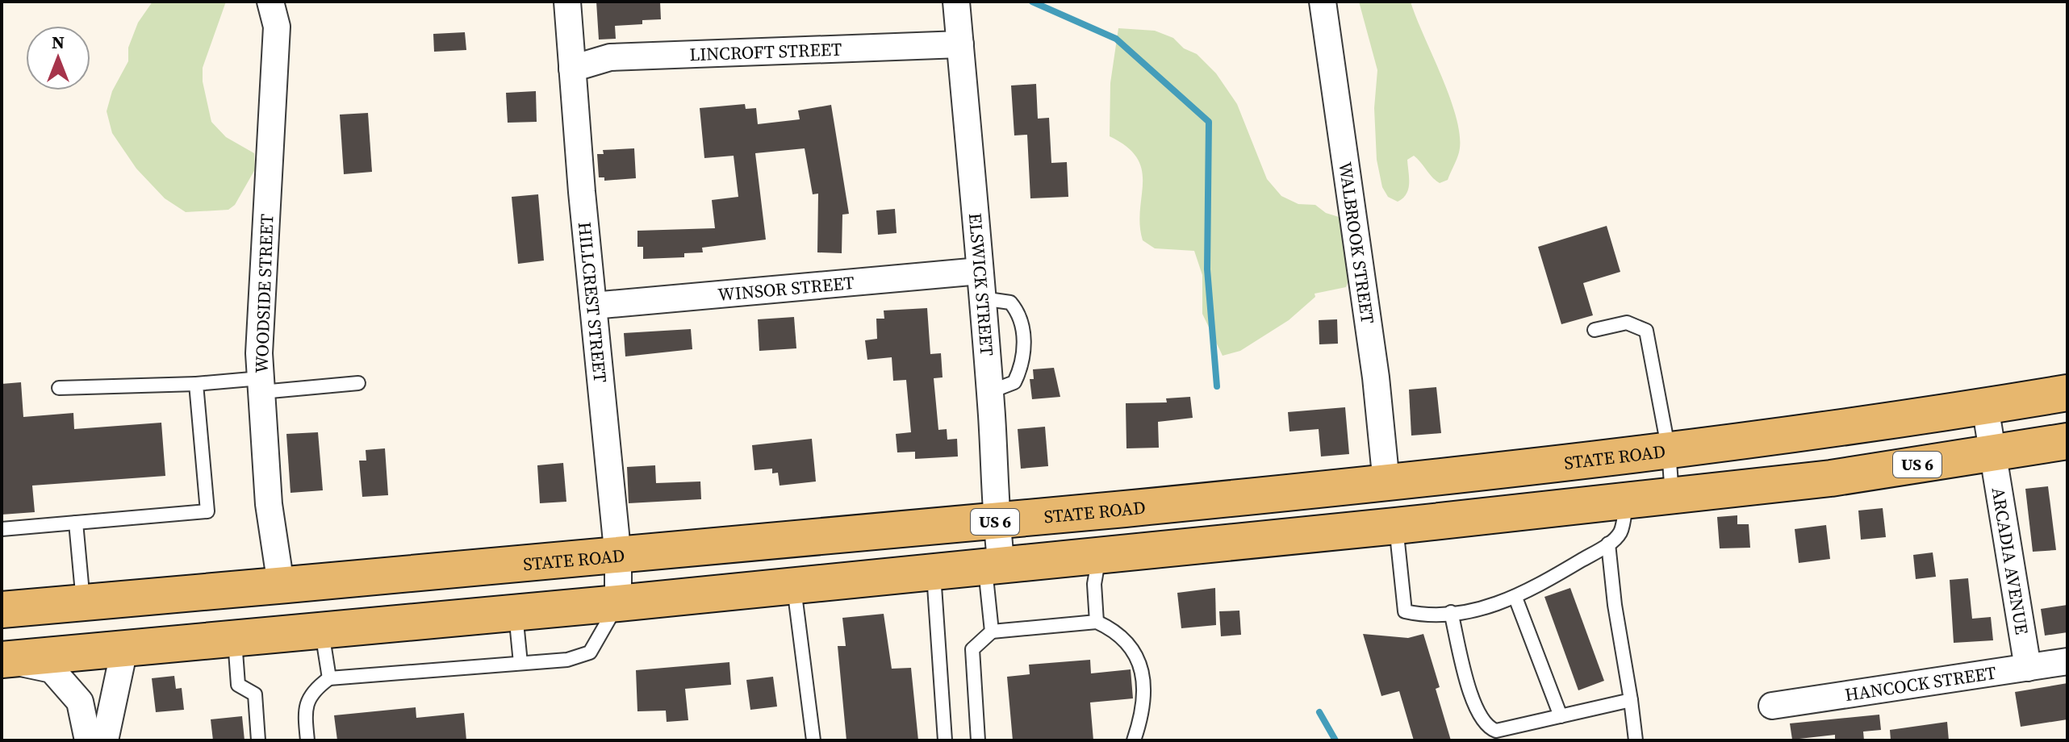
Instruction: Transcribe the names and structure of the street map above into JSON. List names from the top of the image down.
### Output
{
  "streets": {
    "main road": ["STATE ROAD", "US 6"],
    "street": [
      "LINCROFT STREET",
      "WALBROOK STREET",
      "ELSWICK STREET",
      "WINSOR STREET",
      "WOODSIDE STREET",
      "HILLCREST STREET",
      "ARCADIA AVENUE",
      "HANCOCK STREET"
    ]
  },
  "crossings": [
    ["LINCROFT STREET", "ELSWICK STREET"],
    ["LINCROFT STREET", "HILLCREST STREET"],
    ["WALBROOK STREET", "STATE ROAD"],
    ["ELSWICK STREET", "WINSOR STREET"],
    ["ELSWICK STREET", "STATE ROAD"],
    ["ELSWICK STREET", "US 6"],
    ["WINSOR STREET", "HILLCREST STREET"],
    ["WOODSIDE STREET", "STATE ROAD"],
    ["HILLCREST STREET", "STATE ROAD"],
    ["HILLCREST STREET", "US 6"],
    ["STATE ROAD", "ARCADIA AVENUE"],
    ["US 6", "ARCADIA AVENUE"],
    ["ARCADIA AVENUE", "HANCOCK STREET"]
  ],
  "north": "top"
}
